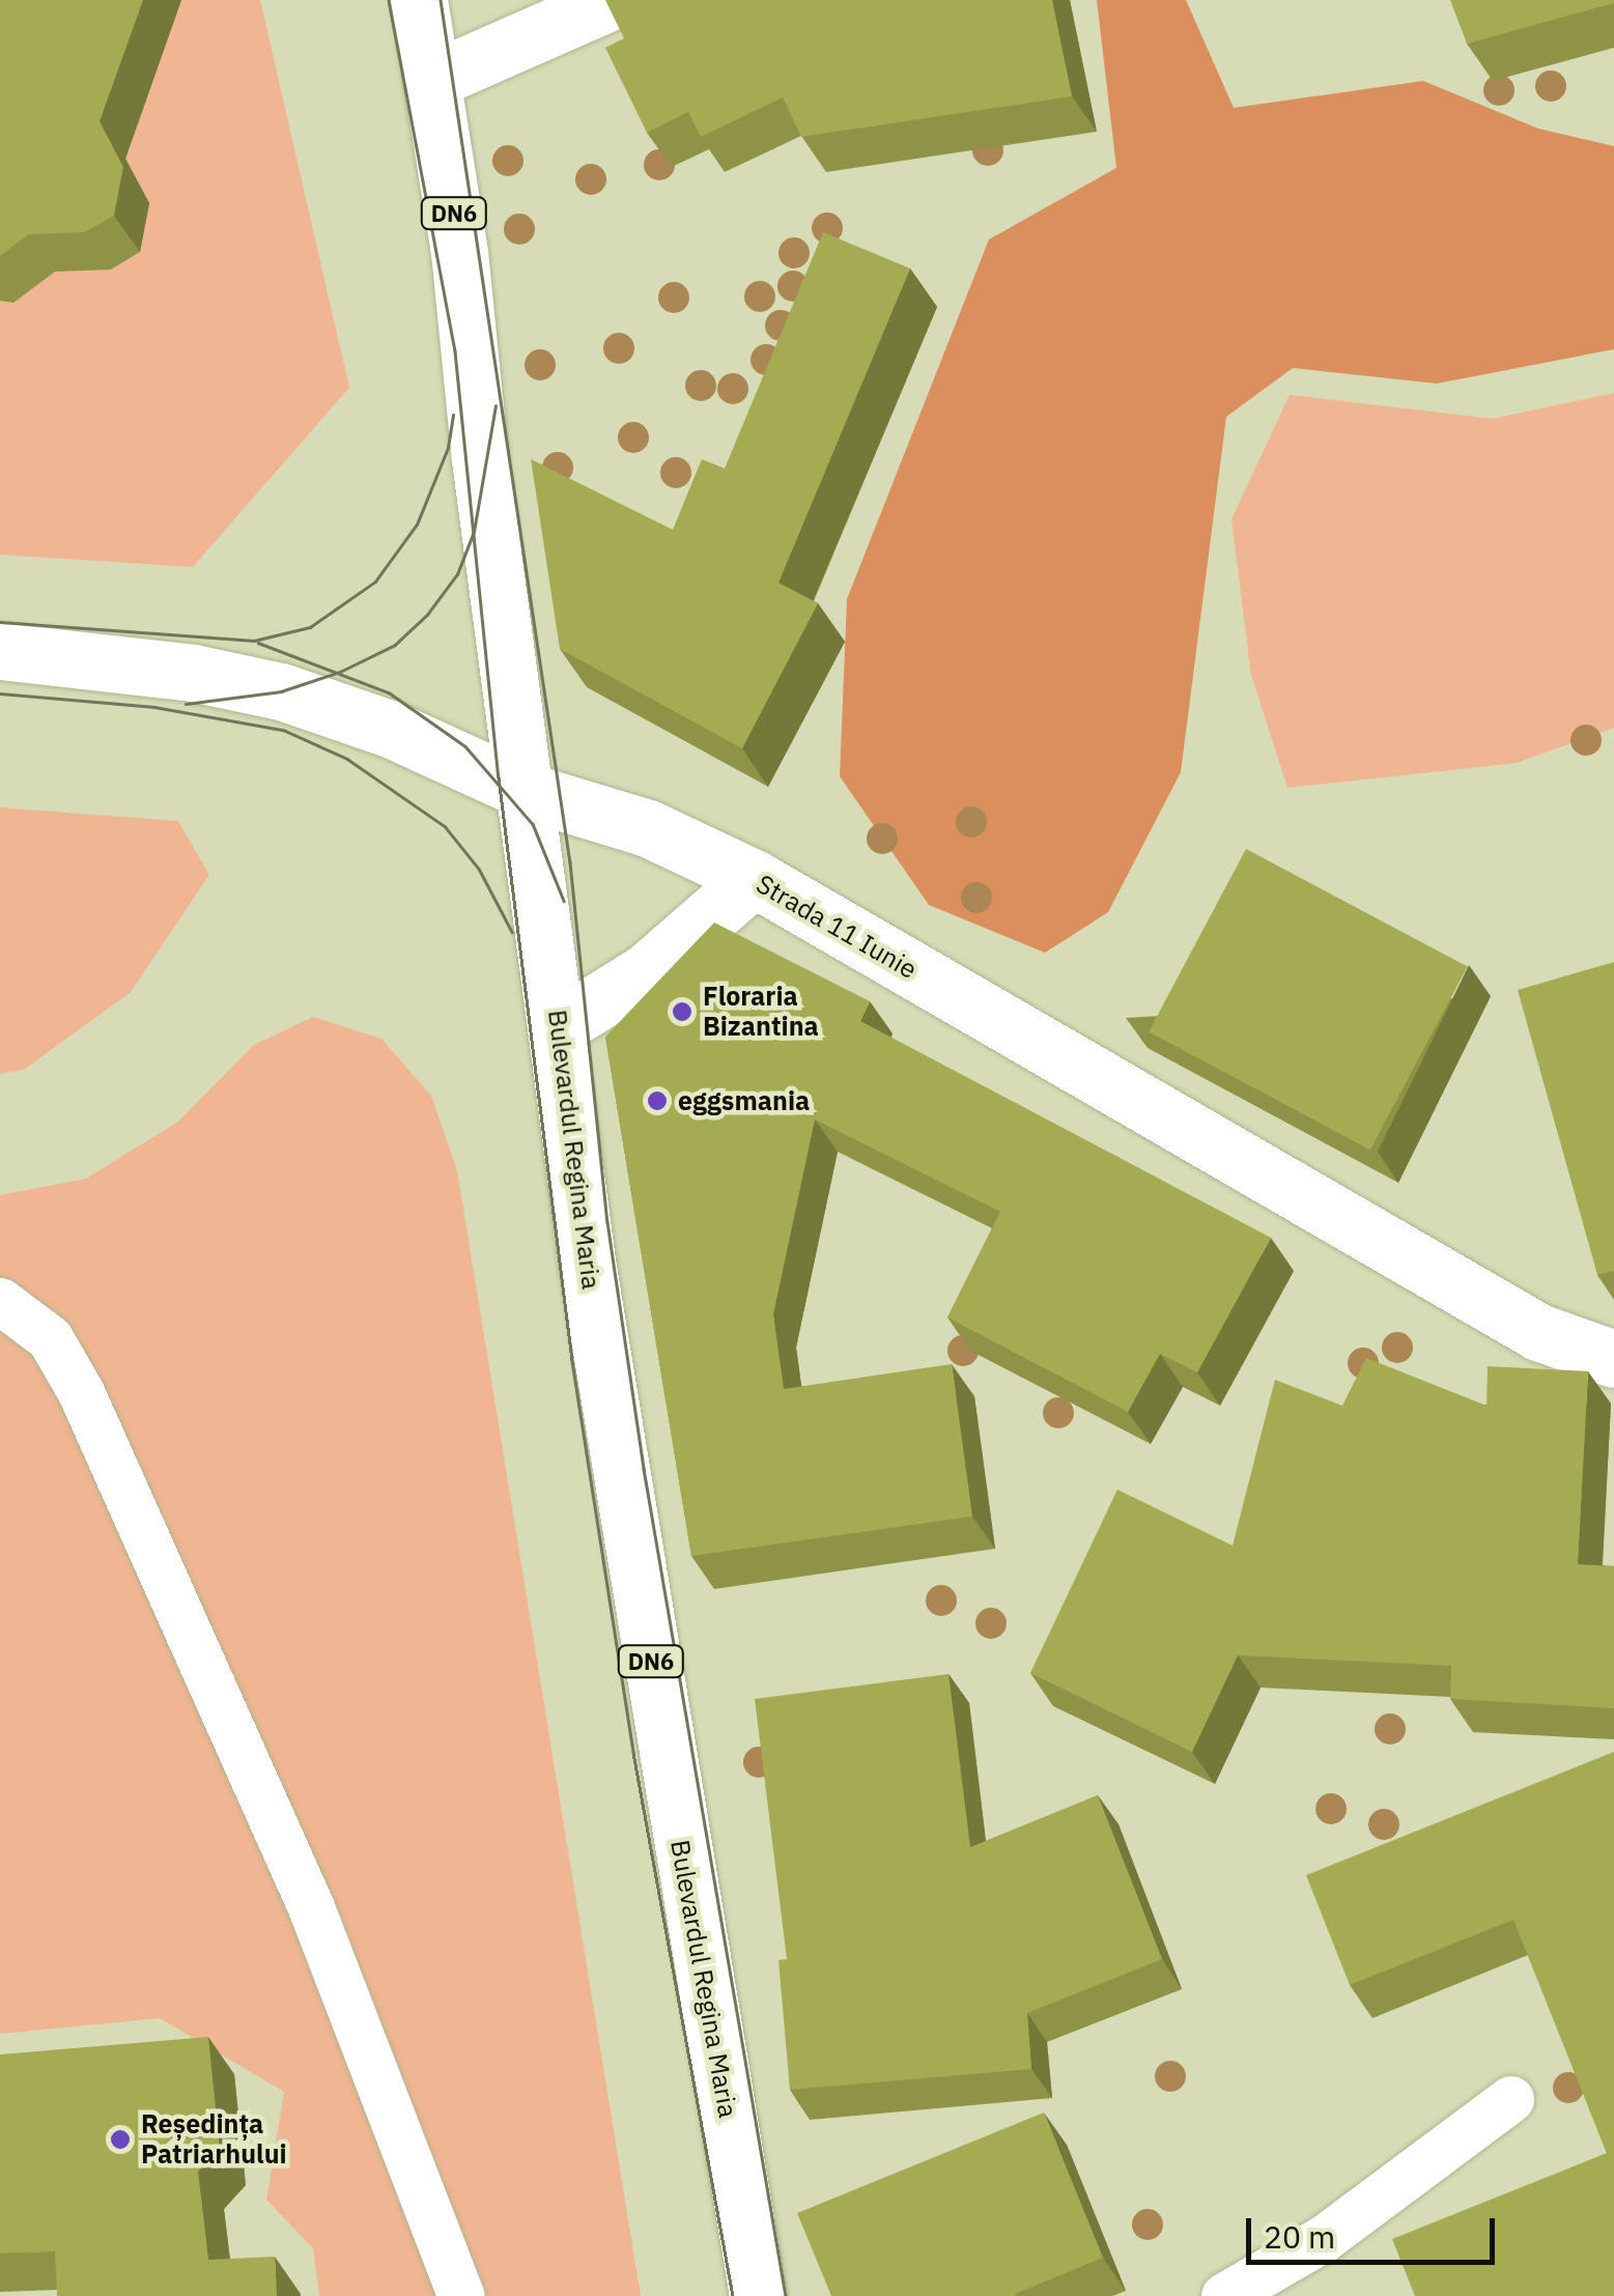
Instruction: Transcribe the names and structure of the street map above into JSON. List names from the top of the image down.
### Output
{
  "streets": {
    "main road": ["DN6", "Strada 11 Iunie", "Bulevardul Regina Maria"]
  },
  "crossings": [
    ["Strada 11 Iunie", "Bulevardul Regina Maria"]
  ],
  "places": ["Floraria Bizantina", "eggsmania", "Reședința Patriarhului"],
  "scale_bar": "20 m"
}
